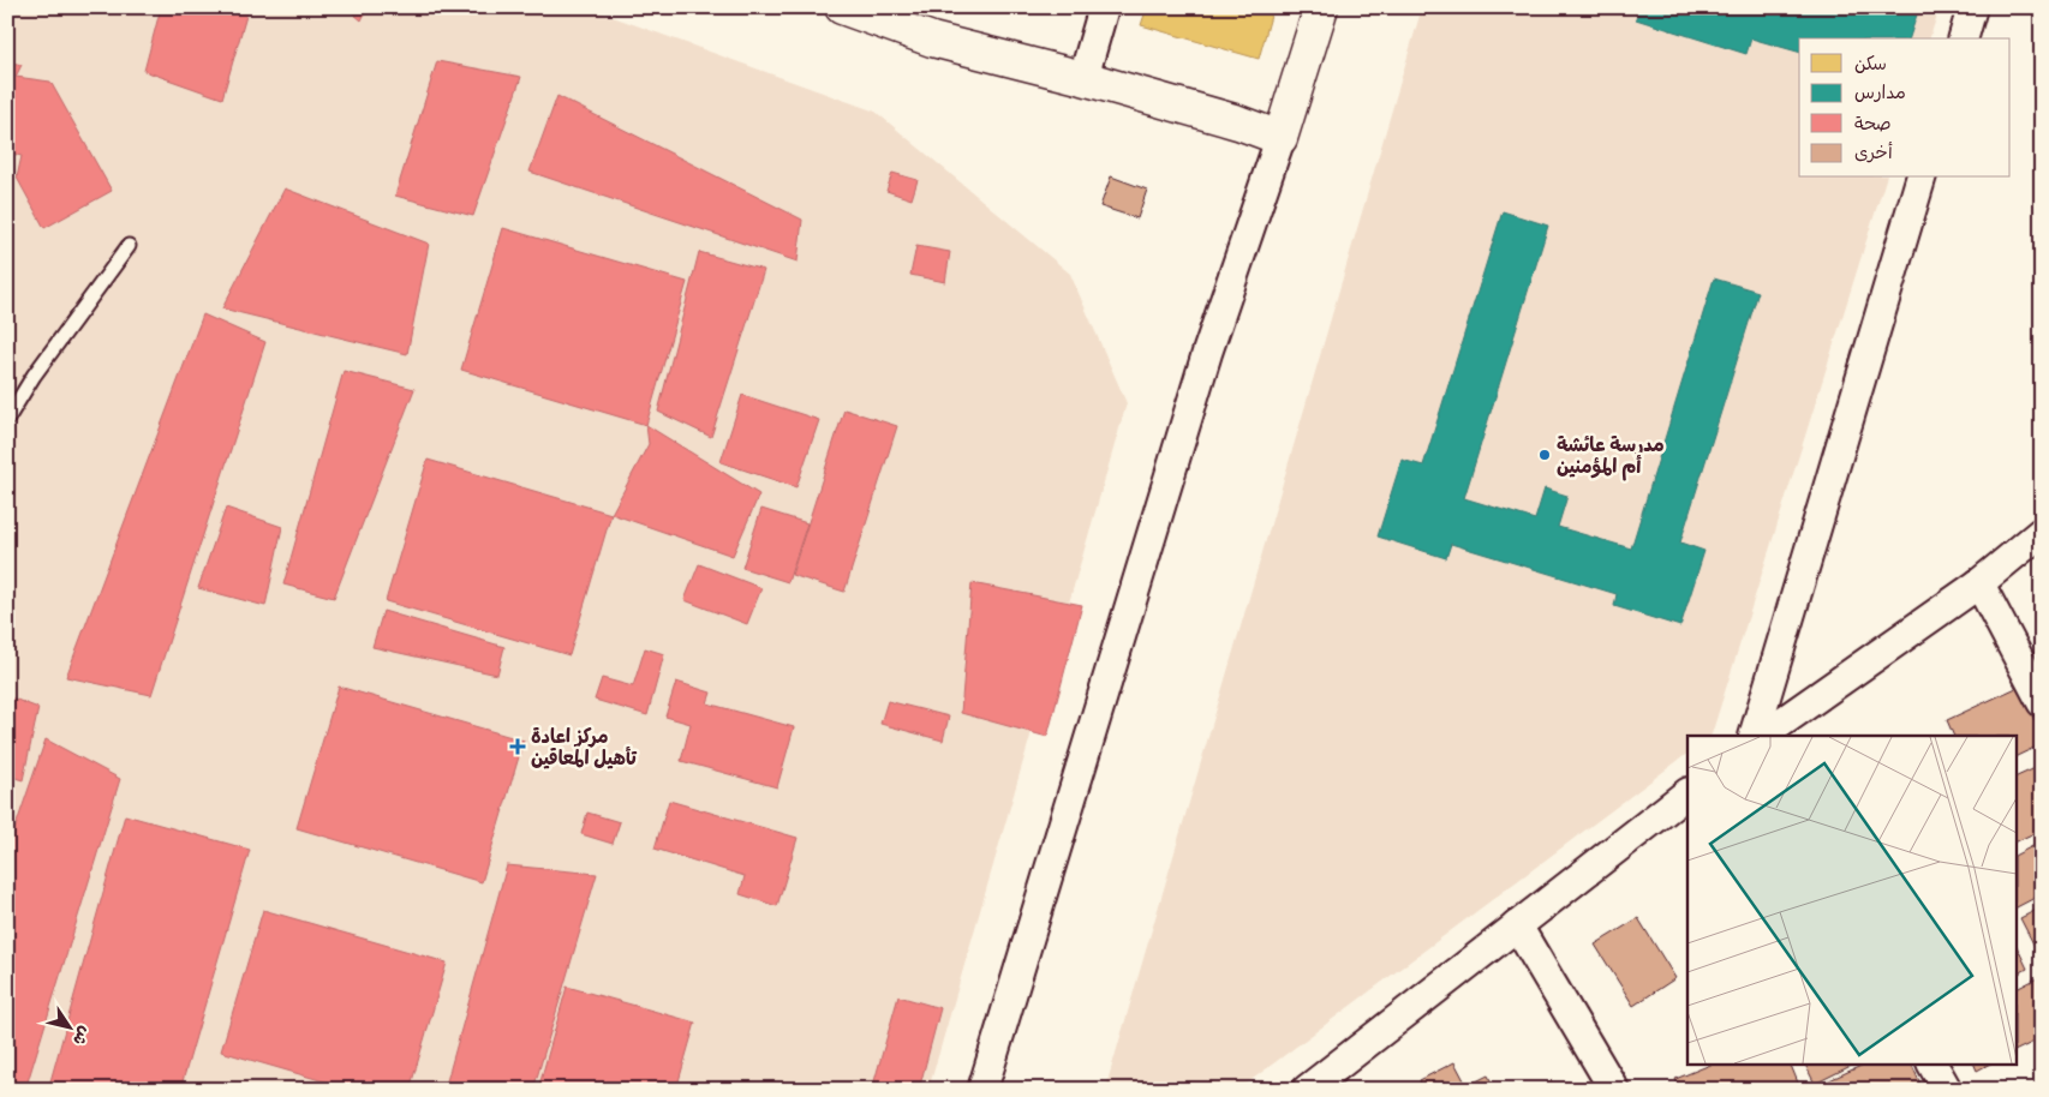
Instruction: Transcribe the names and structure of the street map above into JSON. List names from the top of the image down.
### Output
{
  "places": {
    "other": ["مدرسة عائشة أم المؤمنين"],
    "health": ["مركز اعادة تأهيل المعاقين"]
  },
  "legend": [
    "سكن",
    "مدارس",
    "صحة",
    "أخرى"
  ],
  "north": "bottom right"
}
